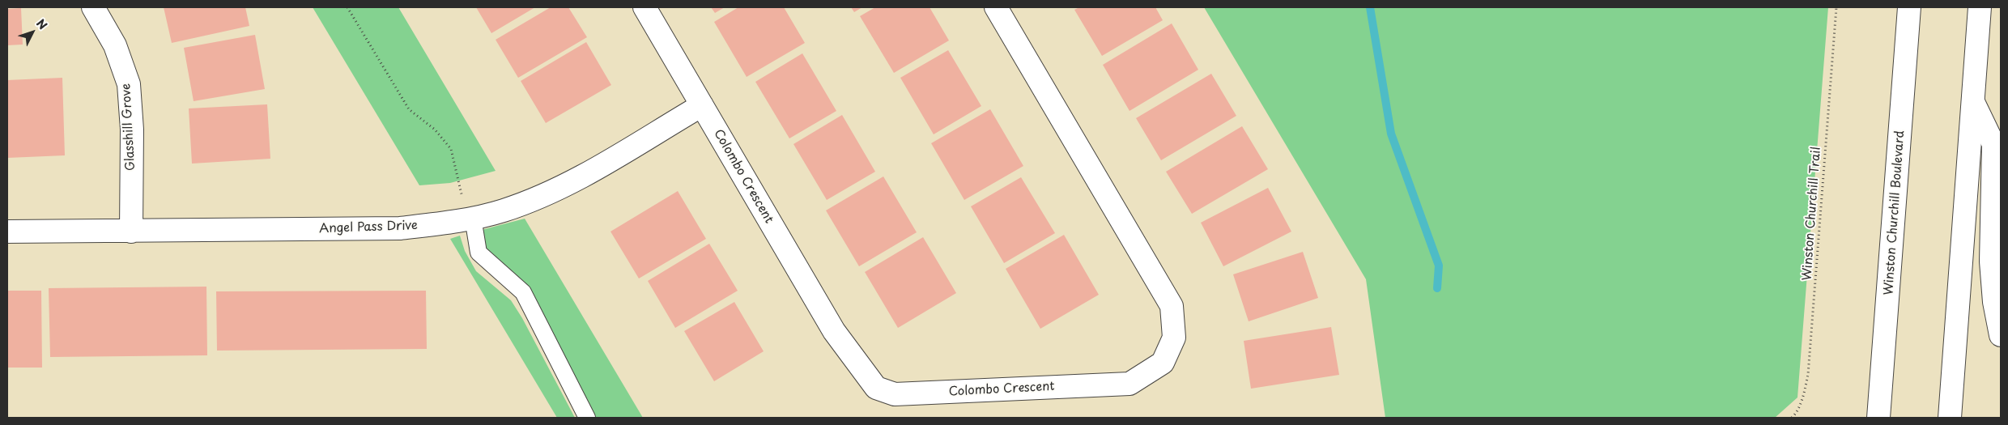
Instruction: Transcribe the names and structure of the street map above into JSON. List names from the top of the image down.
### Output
{
  "streets": {
    "main road": [
      "Glasshill Grove",
      "Colombo Crescent",
      "Winston Churchill Boulevard",
      "Angel Pass Drive"
    ],
    "path": ["Winston Churchill Trail"]
  },
  "crossings": [
    ["Glasshill Grove", "Angel Pass Drive"],
    ["Colombo Crescent", "Angel Pass Drive"]
  ],
  "north": "top right"
}
